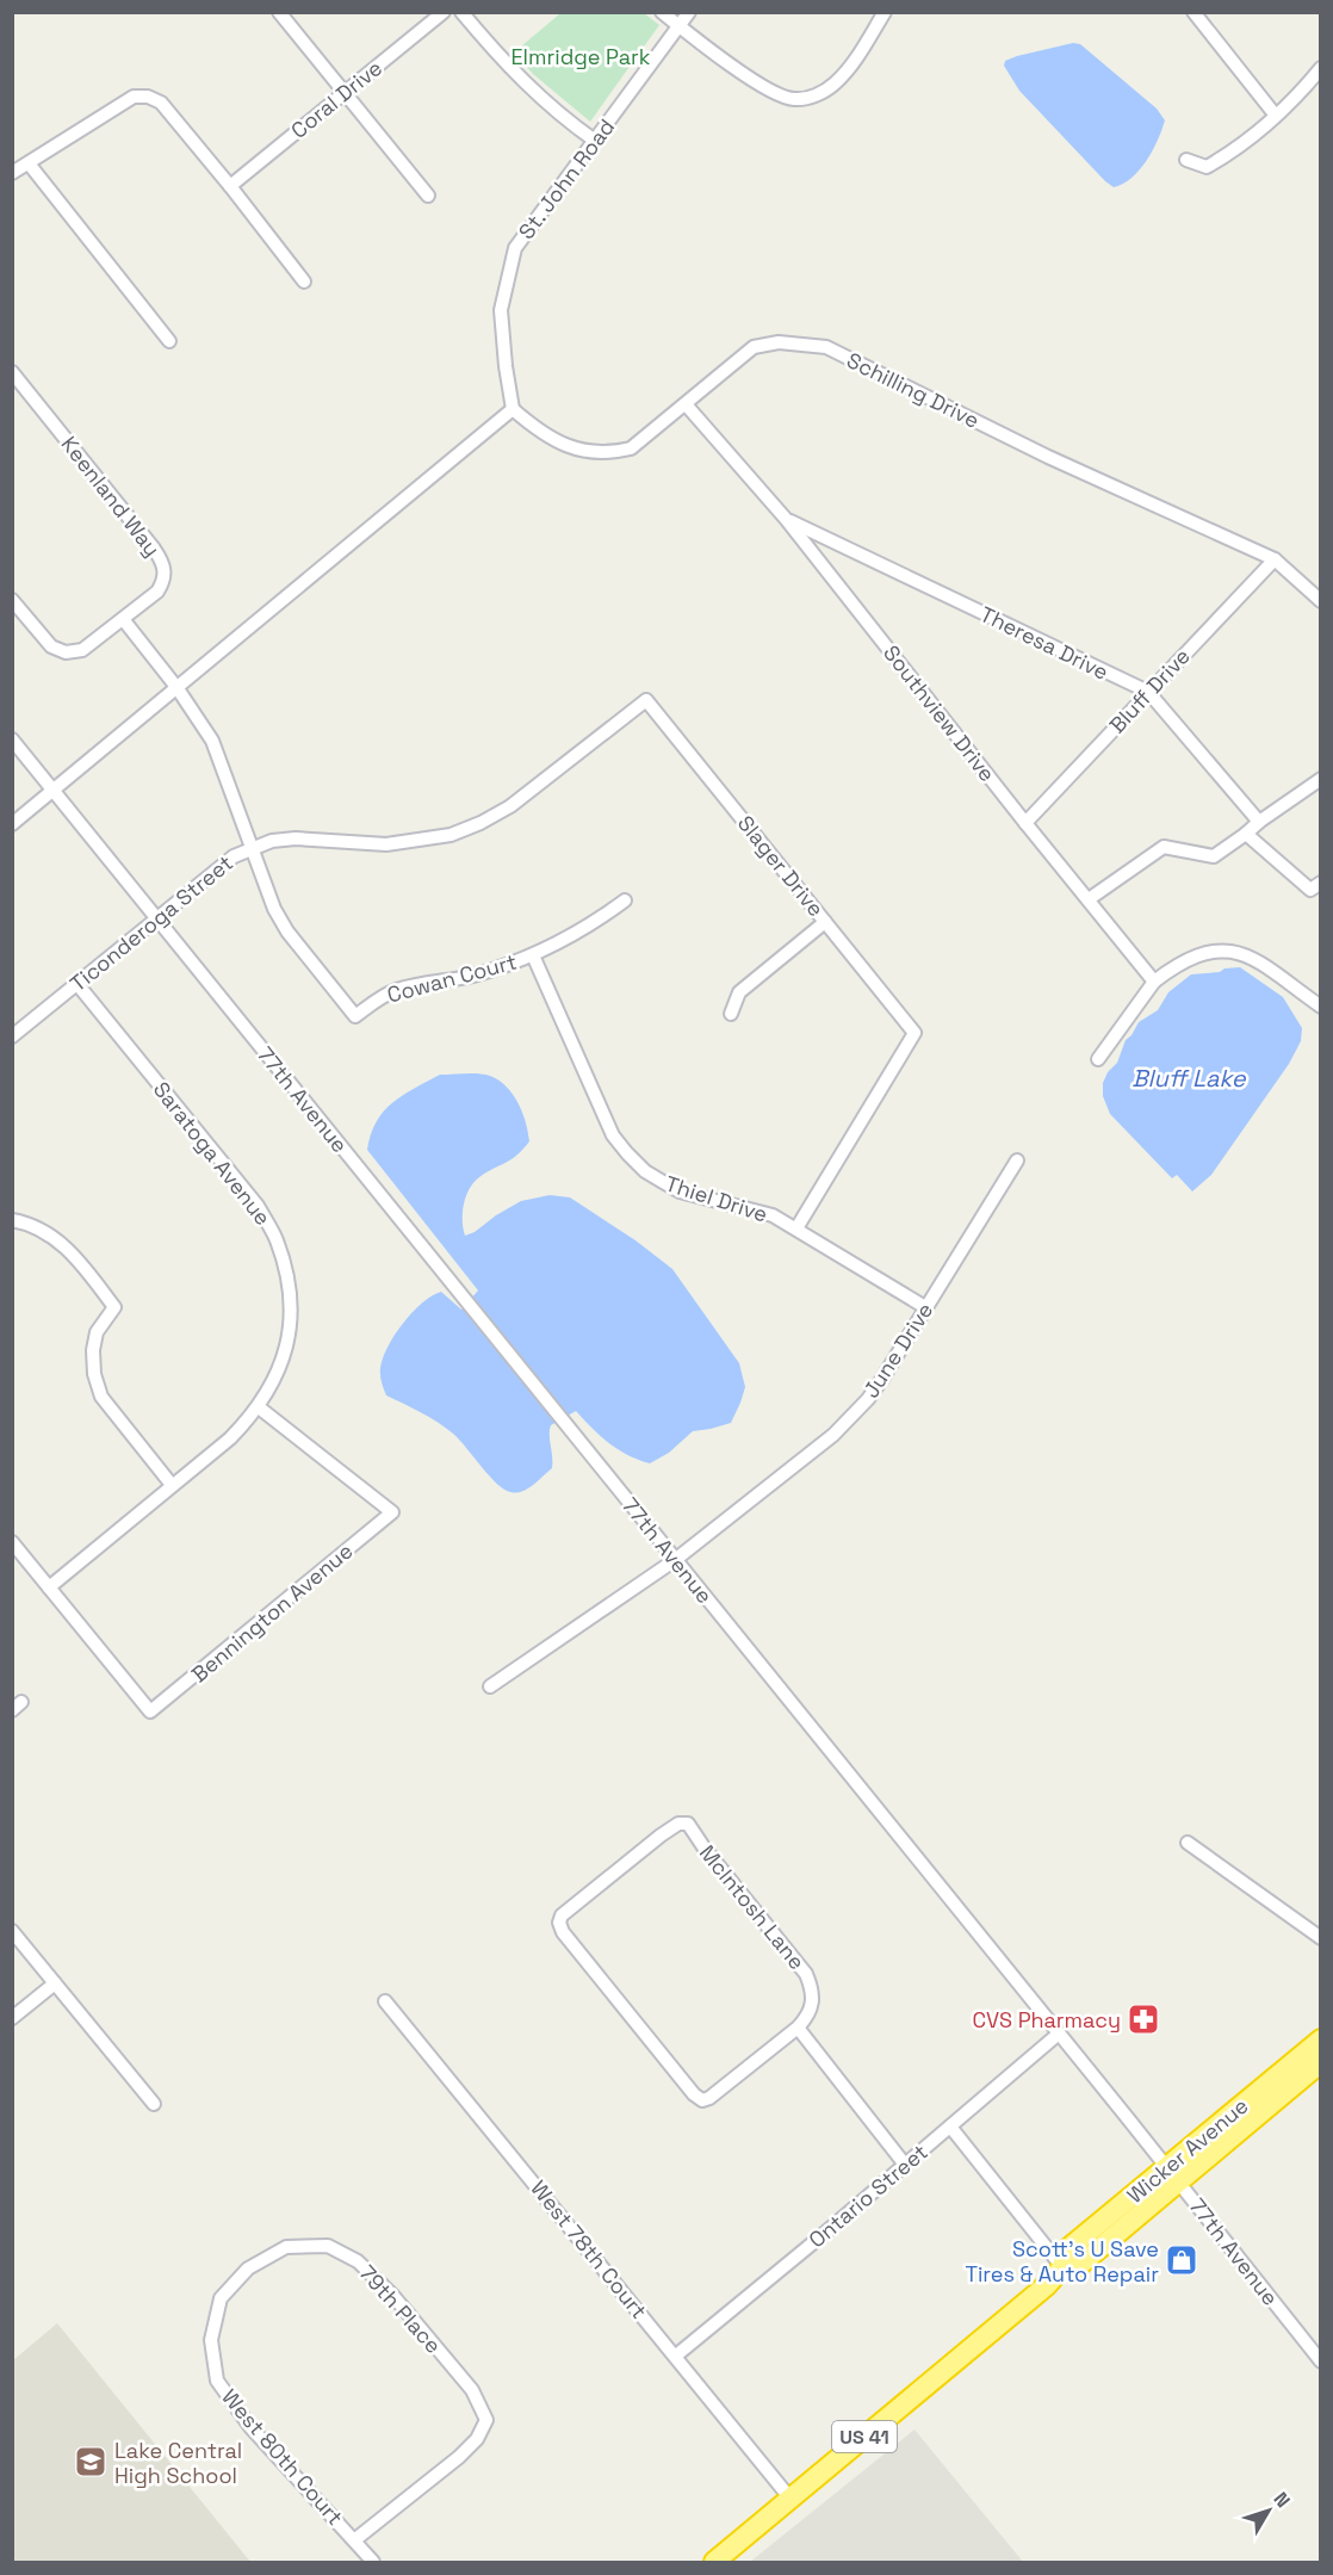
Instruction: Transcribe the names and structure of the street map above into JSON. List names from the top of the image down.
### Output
{
  "streets": {
    "highway": ["Wicker Avenue", "US 41"],
    "street": [
      "Coral Drive",
      "St. John Road",
      "Schilling Drive",
      "Keenland Way",
      "Theresa Drive",
      "Bluff Drive",
      "Southview Drive",
      "Slager Drive",
      "Ticonderoga Street",
      "Cowan Court",
      "77th Avenue",
      "Saratoga Avenue",
      "Thiel Drive",
      "June Drive",
      "Bennington Avenue",
      "Mclntosh Lane",
      "Ontario Street",
      "West 78th Court",
      "79th Place",
      "West 80th Court"
    ]
  },
  "crossings": [
    ["St. John Road", "Schilling Drive"],
    ["Schilling Drive", "Bluff Drive"],
    ["Schilling Drive", "Southview Drive"],
    ["Theresa Drive", "Bluff Drive"],
    ["Theresa Drive", "Southview Drive"],
    ["Bluff Drive", "Southview Drive"],
    ["Slager Drive", "Ticonderoga Street"],
    ["Slager Drive", "Thiel Drive"],
    ["Ticonderoga Street", "Cowan Court"],
    ["Ticonderoga Street", "77th Avenue"],
    ["Ticonderoga Street", "Saratoga Avenue"],
    ["Cowan Court", "Thiel Drive"],
    ["77th Avenue", "June Drive"],
    ["77th Avenue", "Wicker Avenue"],
    ["77th Avenue", "Ontario Street"],
    ["Saratoga Avenue", "Bennington Avenue"],
    ["Thiel Drive", "June Drive"],
    ["Wicker Avenue", "West 78th Court"],
    ["Ontario Street", "West 78th Court"],
    ["79th Place", "West 80th Court"]
  ],
  "water": ["Bluff Lake"],
  "parks": ["Elmridge Park"],
  "places": {
    "pharmacy": ["CVS Pharmacy"],
    "shop": ["Scott's U Save Tires & Auto Repair"],
    "school or university": ["Lake Central High School"]
  },
  "north": "top right"
}
